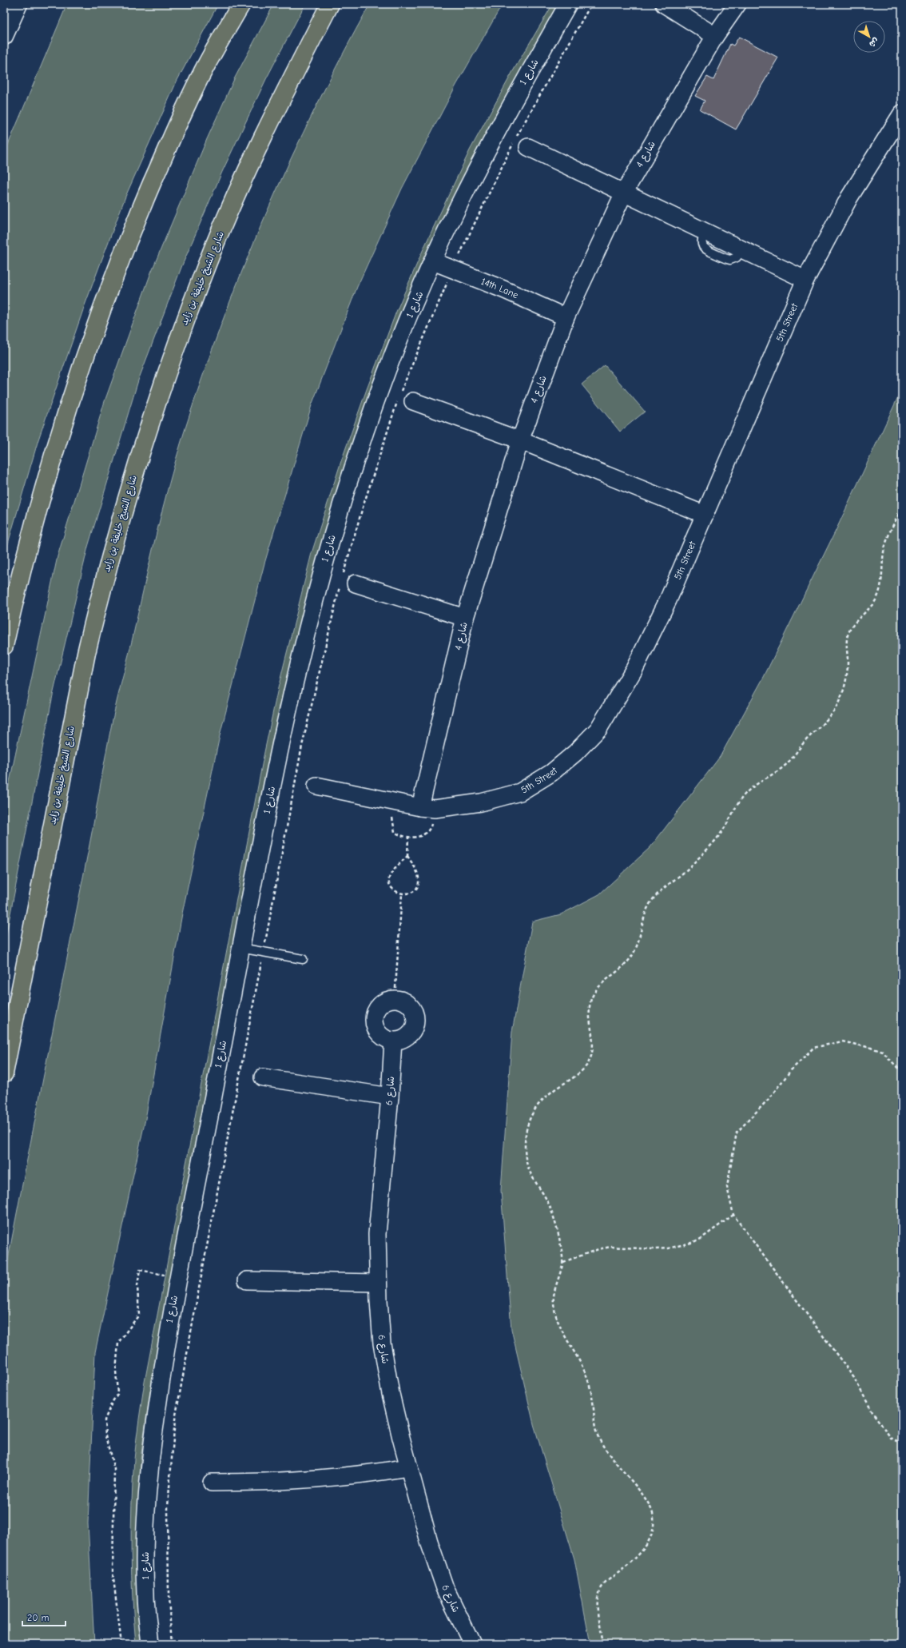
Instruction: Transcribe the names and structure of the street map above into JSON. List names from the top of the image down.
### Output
{
  "streets": {
    "highway": ["شارع الشيخ خليفة بن زايد"],
    "street": [
      "شارع 1",
      "شارع 4",
      "14th Lane",
      "5th Street",
      "شارع 6"
    ]
  },
  "crossings": [
    ["شارع 1", "14th Lane"],
    ["شارع 4", "14th Lane"],
    ["شارع 4", "5th Street"]
  ],
  "scale_bar": "20 m",
  "north": "bottom right"
}
